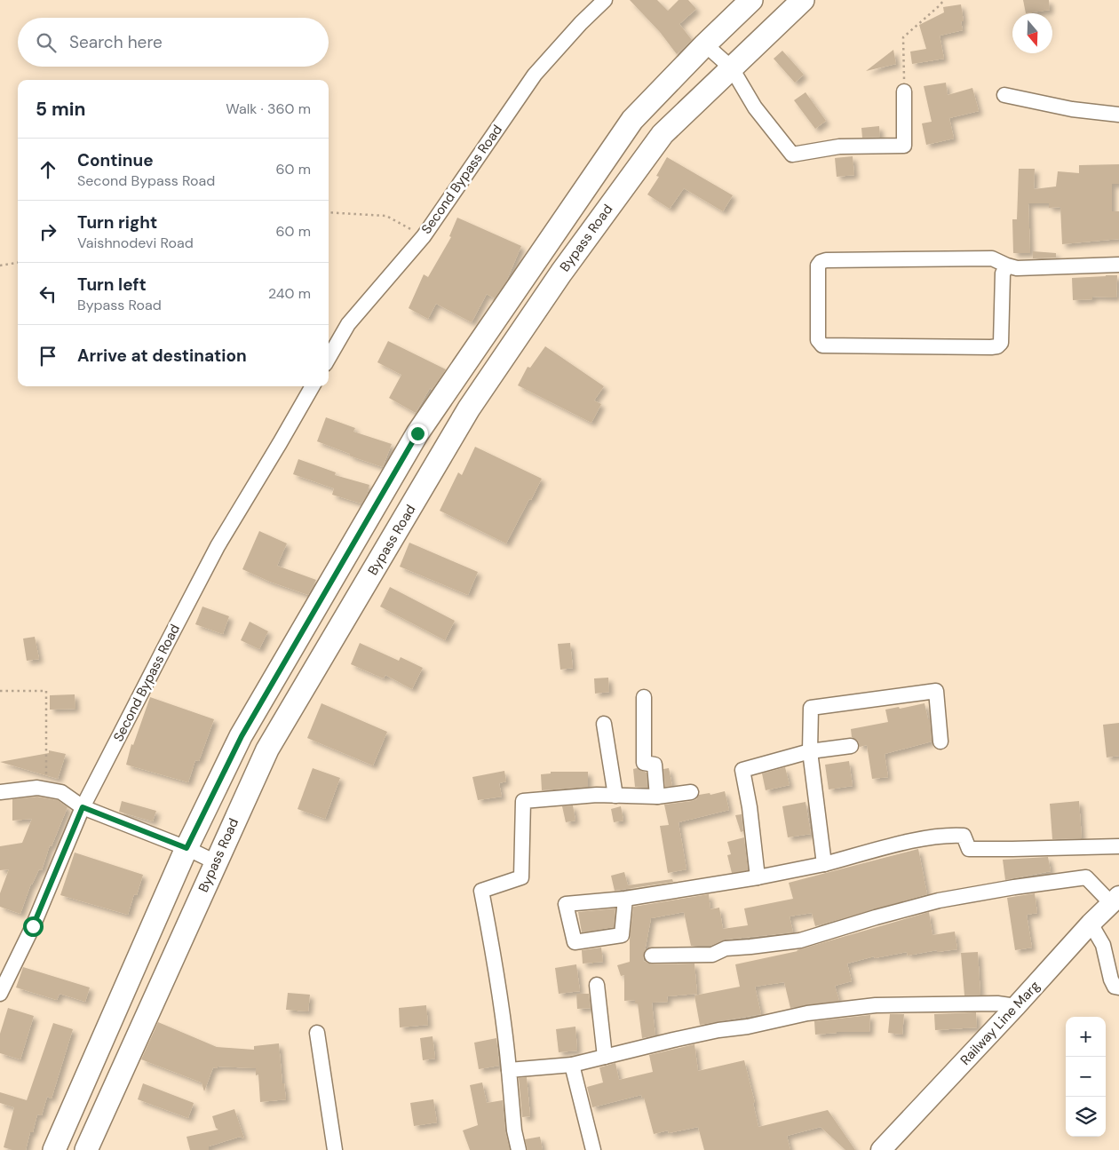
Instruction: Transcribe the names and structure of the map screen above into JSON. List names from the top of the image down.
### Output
{
  "streets": {
    "main road": ["Bypass Road", "Railway Line Marg"],
    "street": ["Second Bypass Road"]
  },
  "north": "bottom",
  "page": {
    "search": "Search here",
    "heading": ["5 min", "Walk · 360 m"],
    "list": [
      ["Continue", "Second Bypass Road", "60 m"],
      ["Turn right", "Vaishnodevi Road", "60 m"],
      ["Turn left", "Bypass Road", "240 m"],
      "Arrive at destination"
    ],
    "map_buttons": ["+", "−"]
  }
}
